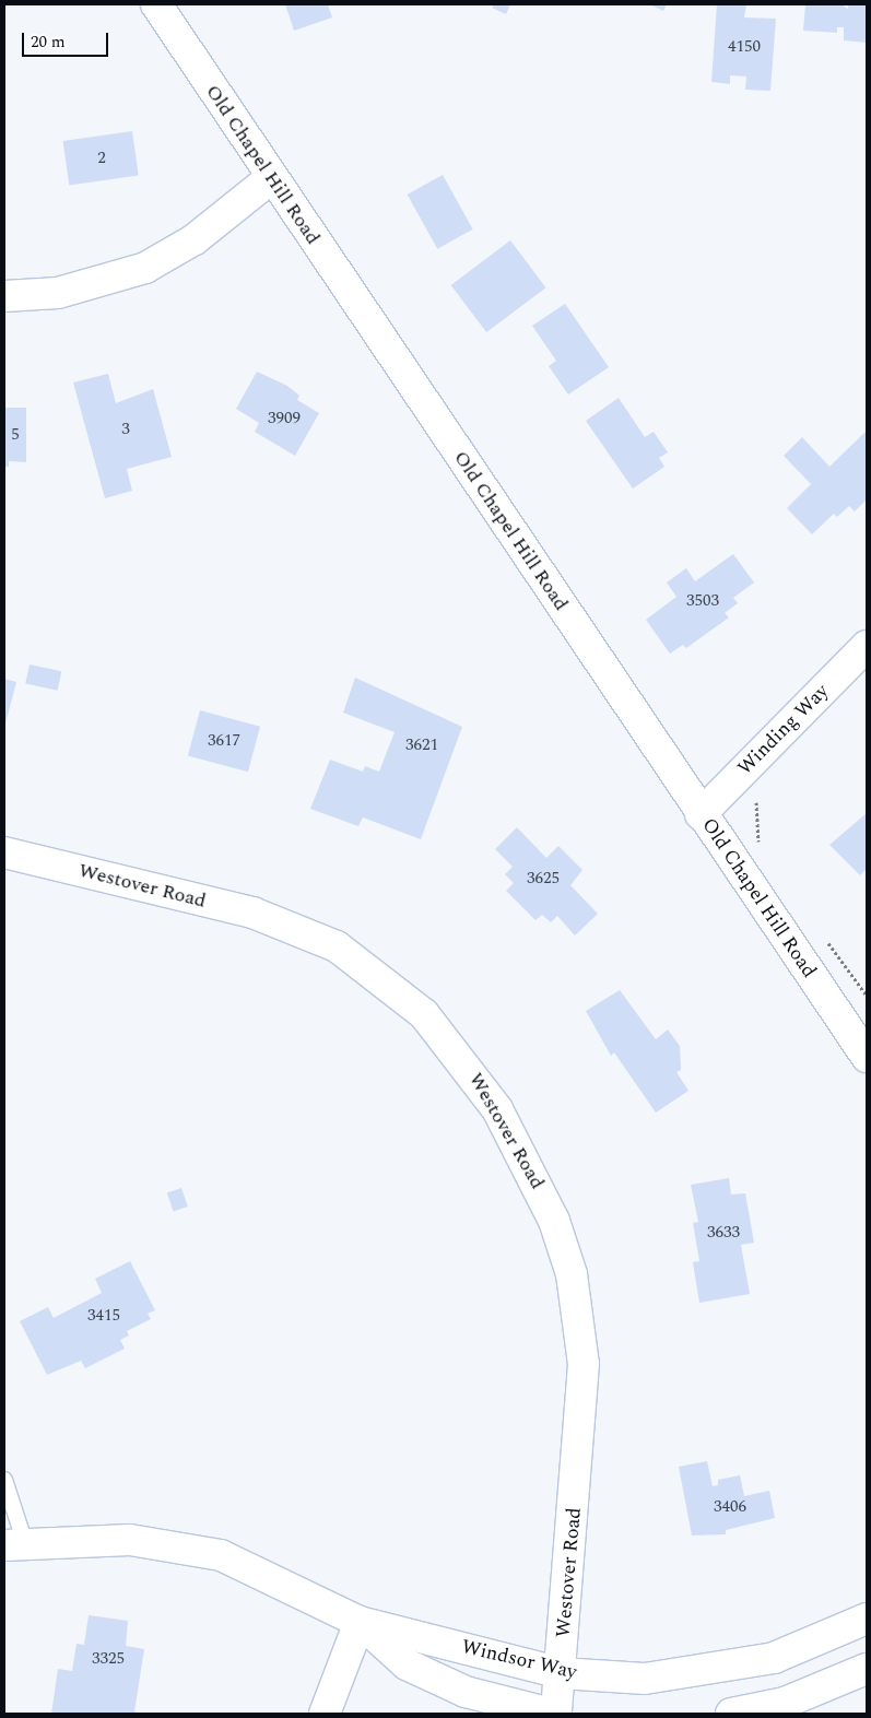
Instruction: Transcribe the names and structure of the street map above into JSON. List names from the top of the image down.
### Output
{
  "streets": {
    "street": [
      "Old Chapel Hill Road",
      "Winding Way",
      "Westover Road",
      "Windsor Way"
    ]
  },
  "crossings": [
    ["Old Chapel Hill Road", "Winding Way"],
    ["Westover Road", "Windsor Way"]
  ],
  "house_numbers": [
    "4150",
    "2",
    "3909",
    "3",
    "5",
    "3503",
    "3617",
    "3621",
    "3625",
    "3633",
    "3415",
    "3406",
    "3325"
  ],
  "scale_bar": "20 m"
}
